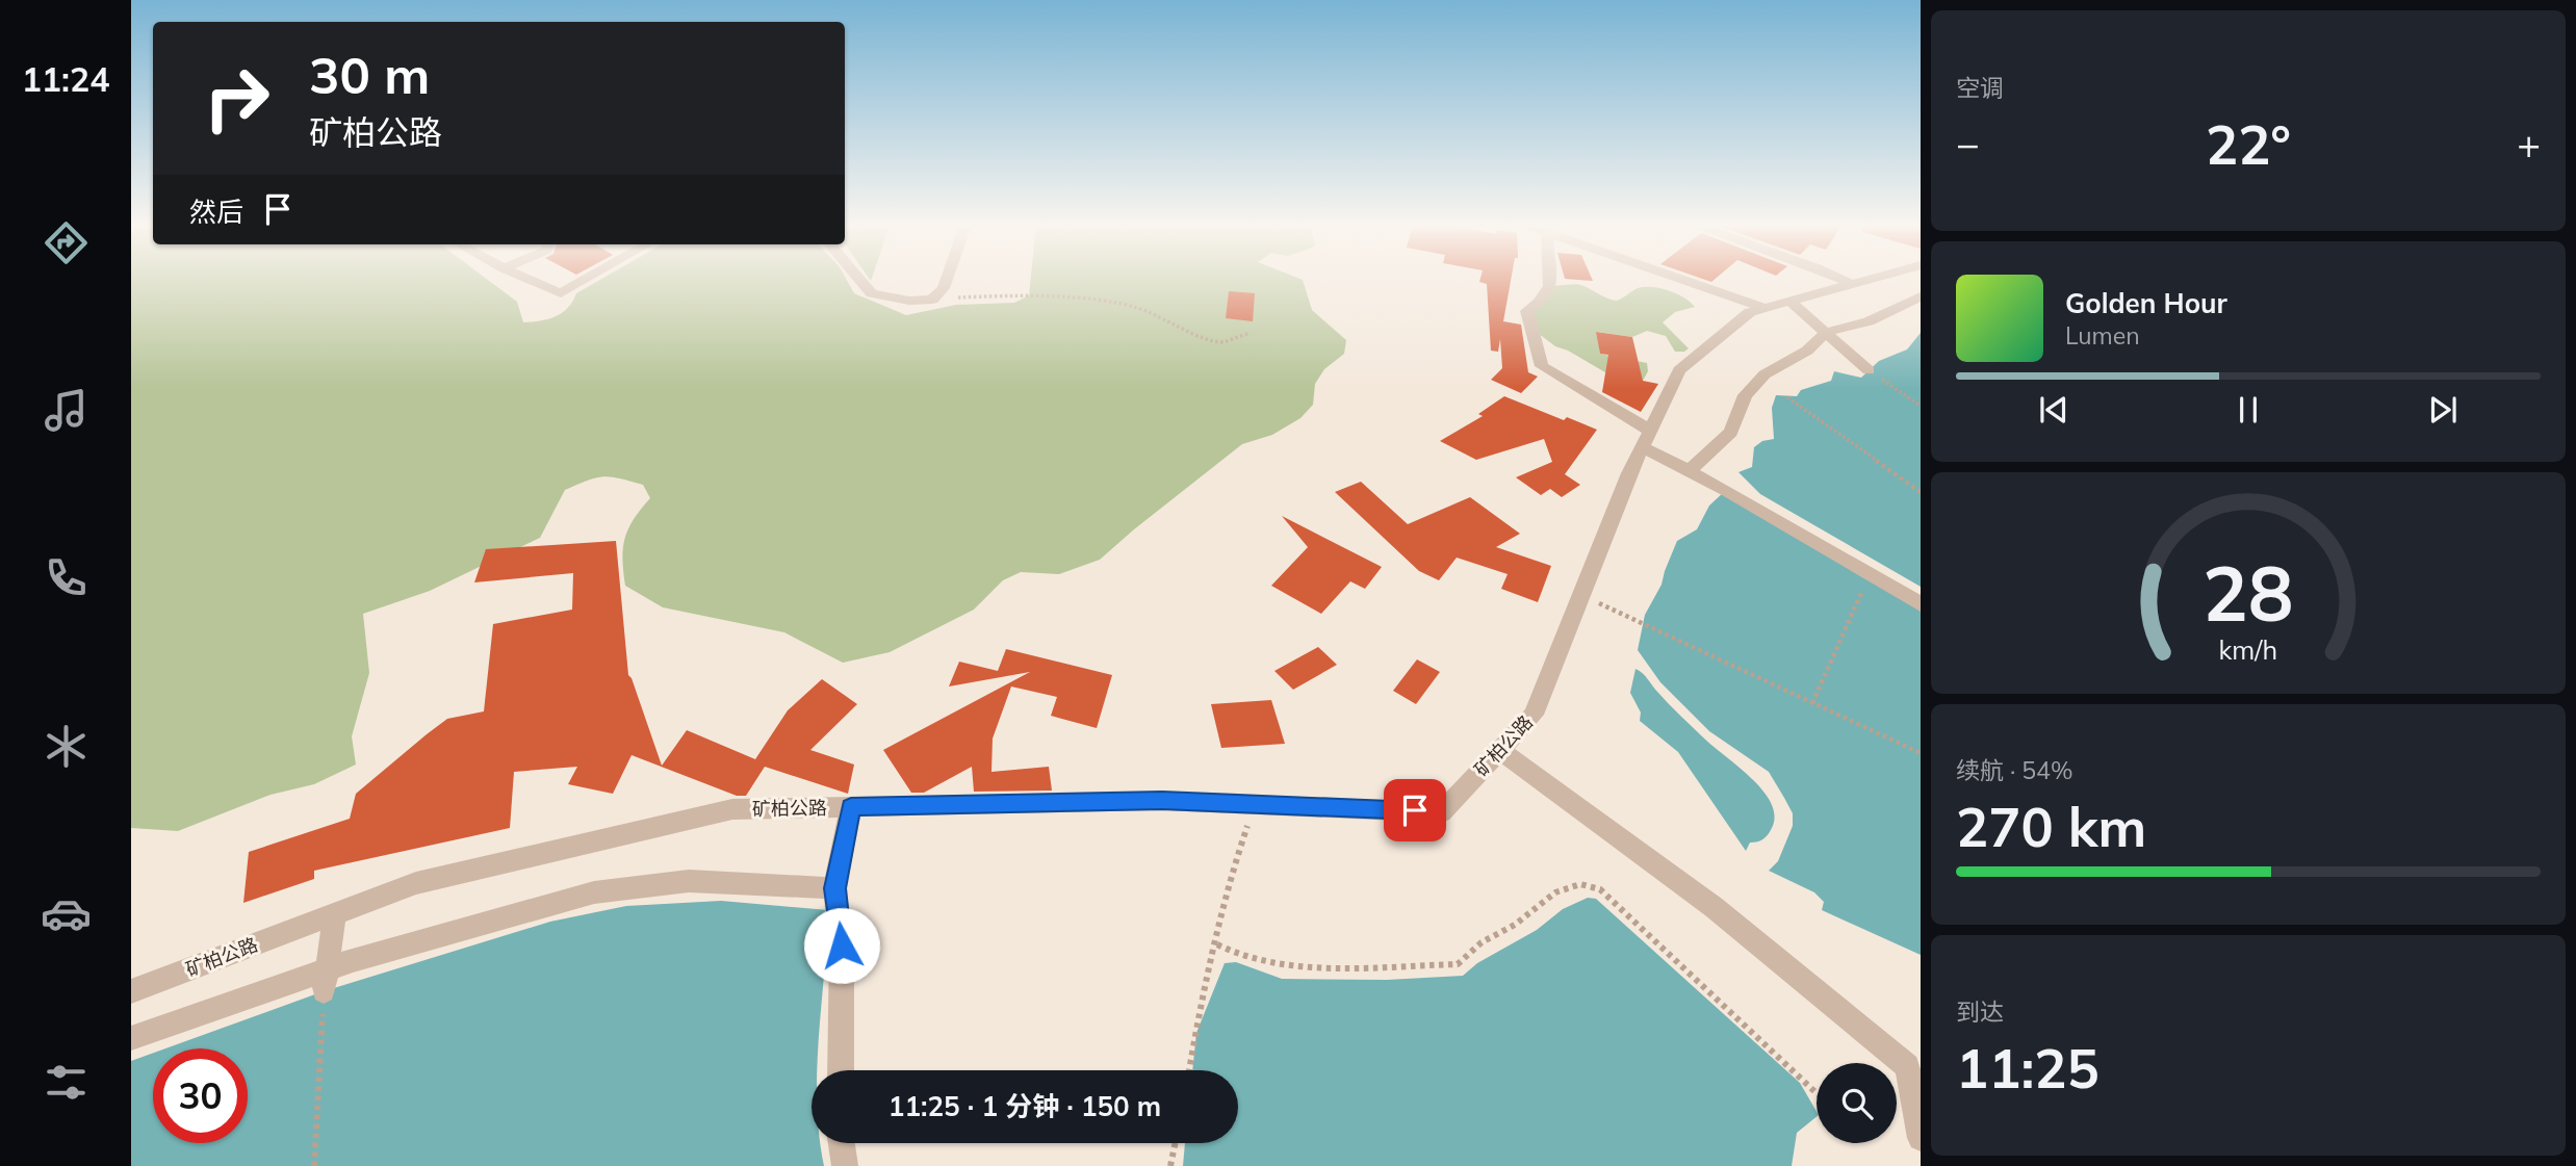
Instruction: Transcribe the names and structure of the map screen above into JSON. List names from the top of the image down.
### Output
{
  "streets": {
    "street": ["矿柏公路"]
  },
  "page": {
    "tabs": "11:24",
    "tile": [
      "空调",
      ["续航 · 54%", "270 km"],
      ["到达", "11:25"]
    ],
    "turn": ["30 m", "矿柏公路"],
    "heat": ["−", "22°", "+"],
    "then": "然后",
    "song": ["Golden Hour", "Lumen"],
    "limit": "30",
    "trip": "11:25 · 1 分钟 · 150 m",
    "gauge": ["28", "km/h"]
  }
}
